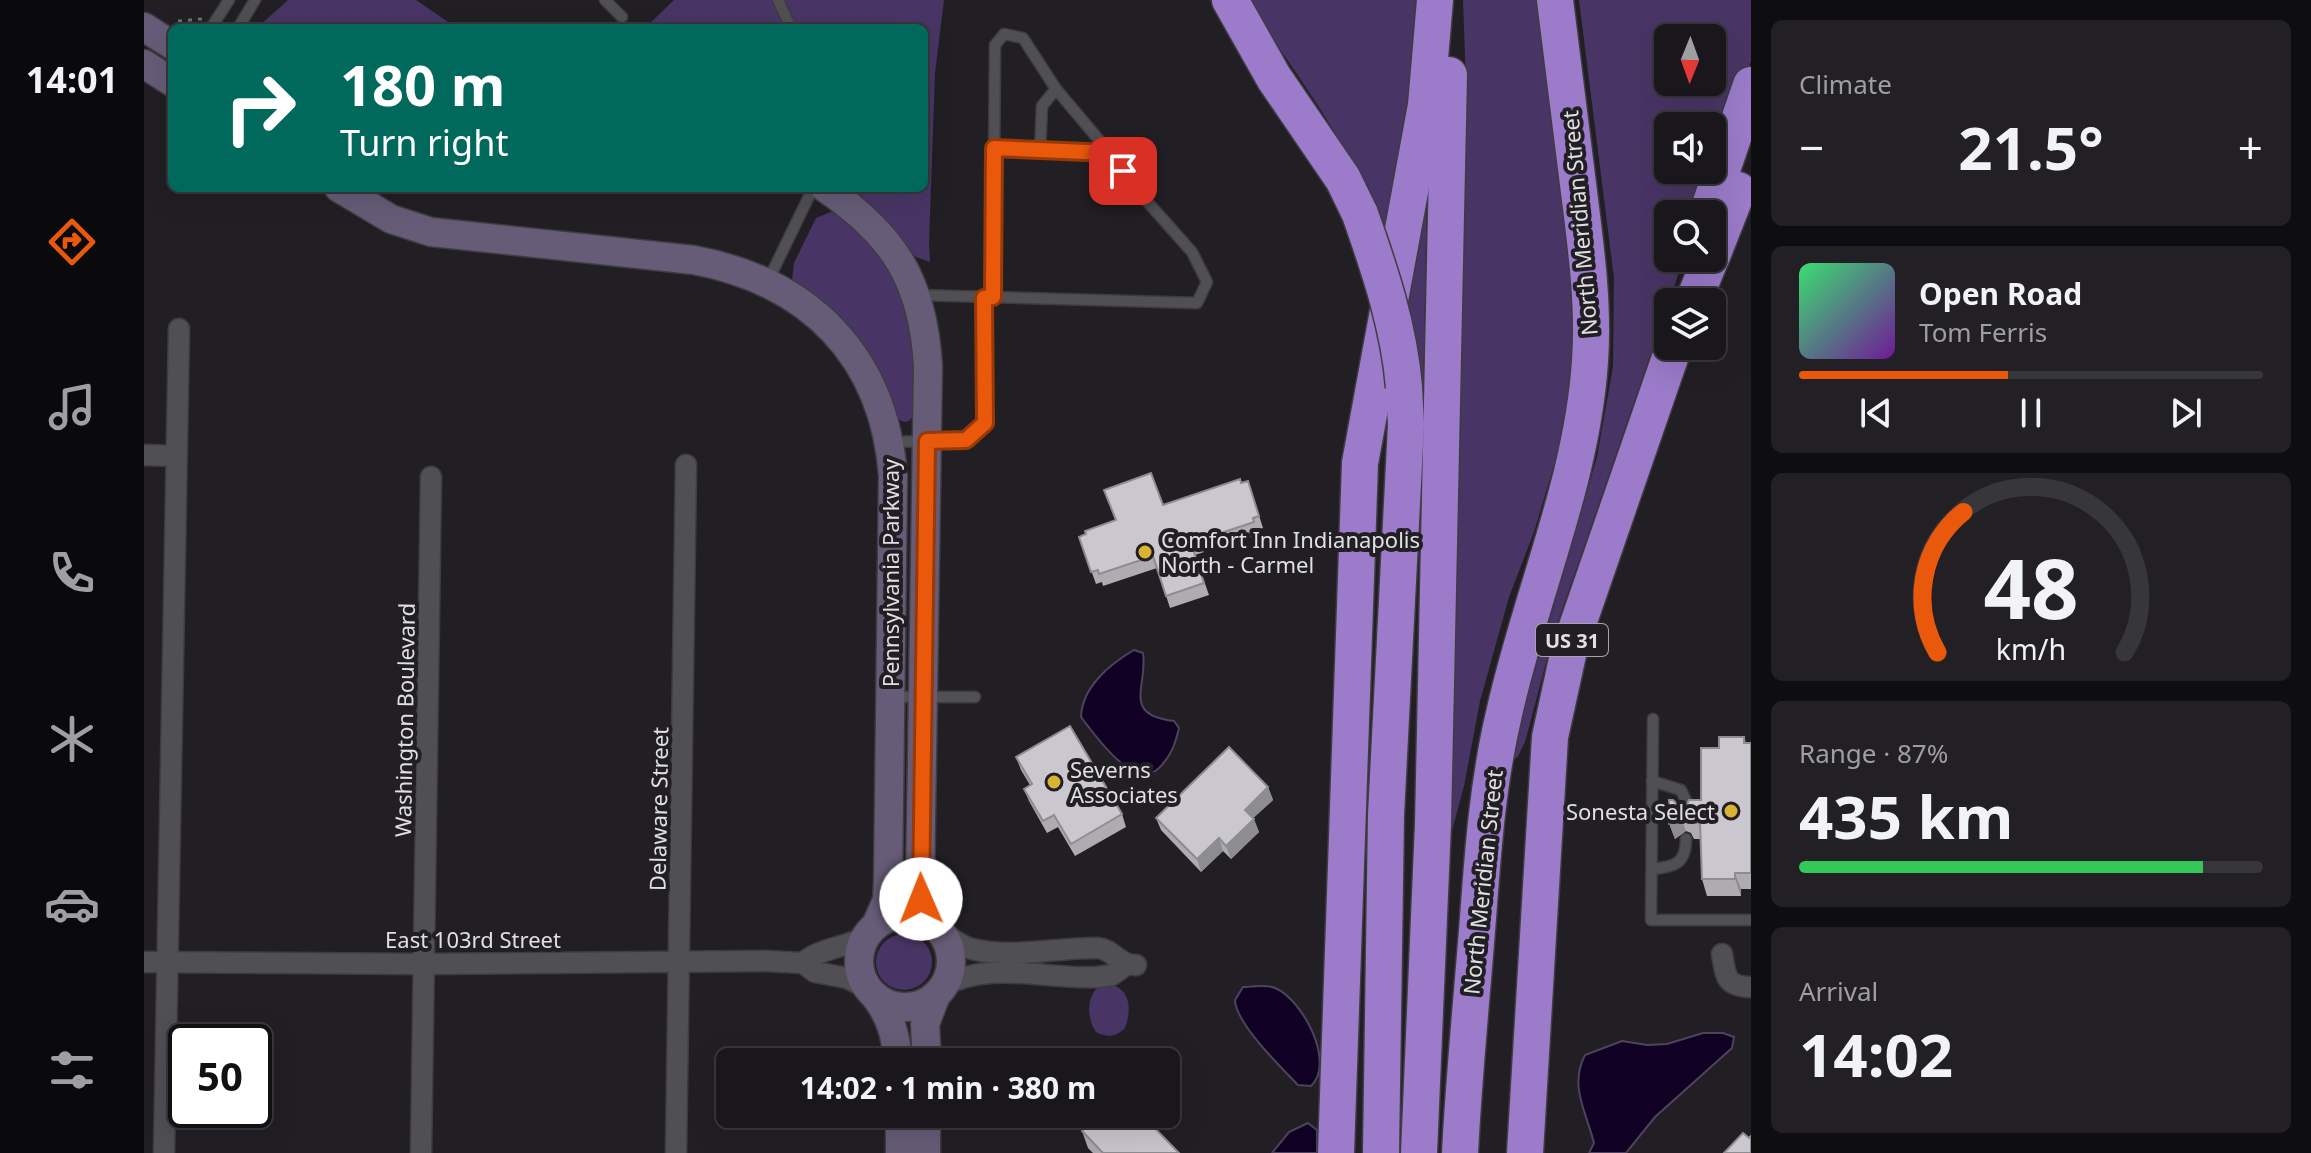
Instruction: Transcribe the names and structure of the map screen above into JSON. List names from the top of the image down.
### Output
{
  "streets": {
    "highway": ["North Meridian Street", "US 31"],
    "main road": ["Pennsylvania Parkway"],
    "street": ["Washington Boulevard", "Delaware Street", "East 103rd Street"]
  },
  "crossings": [
    ["Pennsylvania Parkway", "East 103rd Street"],
    ["Washington Boulevard", "East 103rd Street"],
    ["Delaware Street", "East 103rd Street"]
  ],
  "places": ["Comfort Inn Indianapolis North - Carmel", "Severns Associates", "Sonesta Select"],
  "north": "bottom",
  "page": {
    "tabs": "14:01",
    "tile": [
      "Climate",
      ["Range · 87%", "435 km"],
      ["Arrival", "14:02"]
    ],
    "turn": ["180 m", "Turn right"],
    "heat": ["−", "21.5°", "+"],
    "song": ["Open Road", "Tom Ferris"],
    "limit": "50",
    "trip": "14:02 · 1 min · 380 m",
    "gauge": ["48", "km/h"]
  }
}
